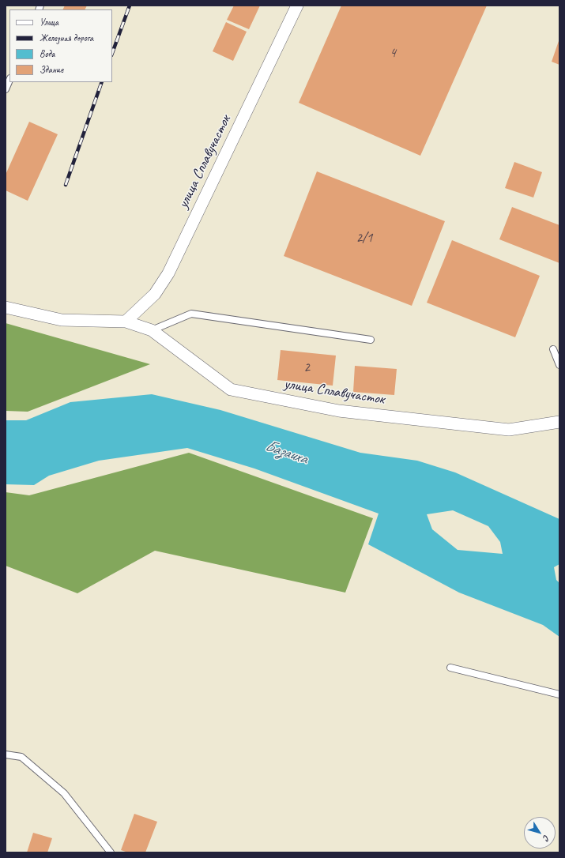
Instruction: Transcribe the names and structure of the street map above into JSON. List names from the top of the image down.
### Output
{
  "streets": {
    "street": ["улица Сплавучасток"]
  },
  "water": ["Базаиха"],
  "house_numbers": ["4", "2/1", "2"],
  "legend": [
    "Улица",
    "Железная дорога",
    "Вода",
    "Здание"
  ],
  "north": "bottom right"
}
